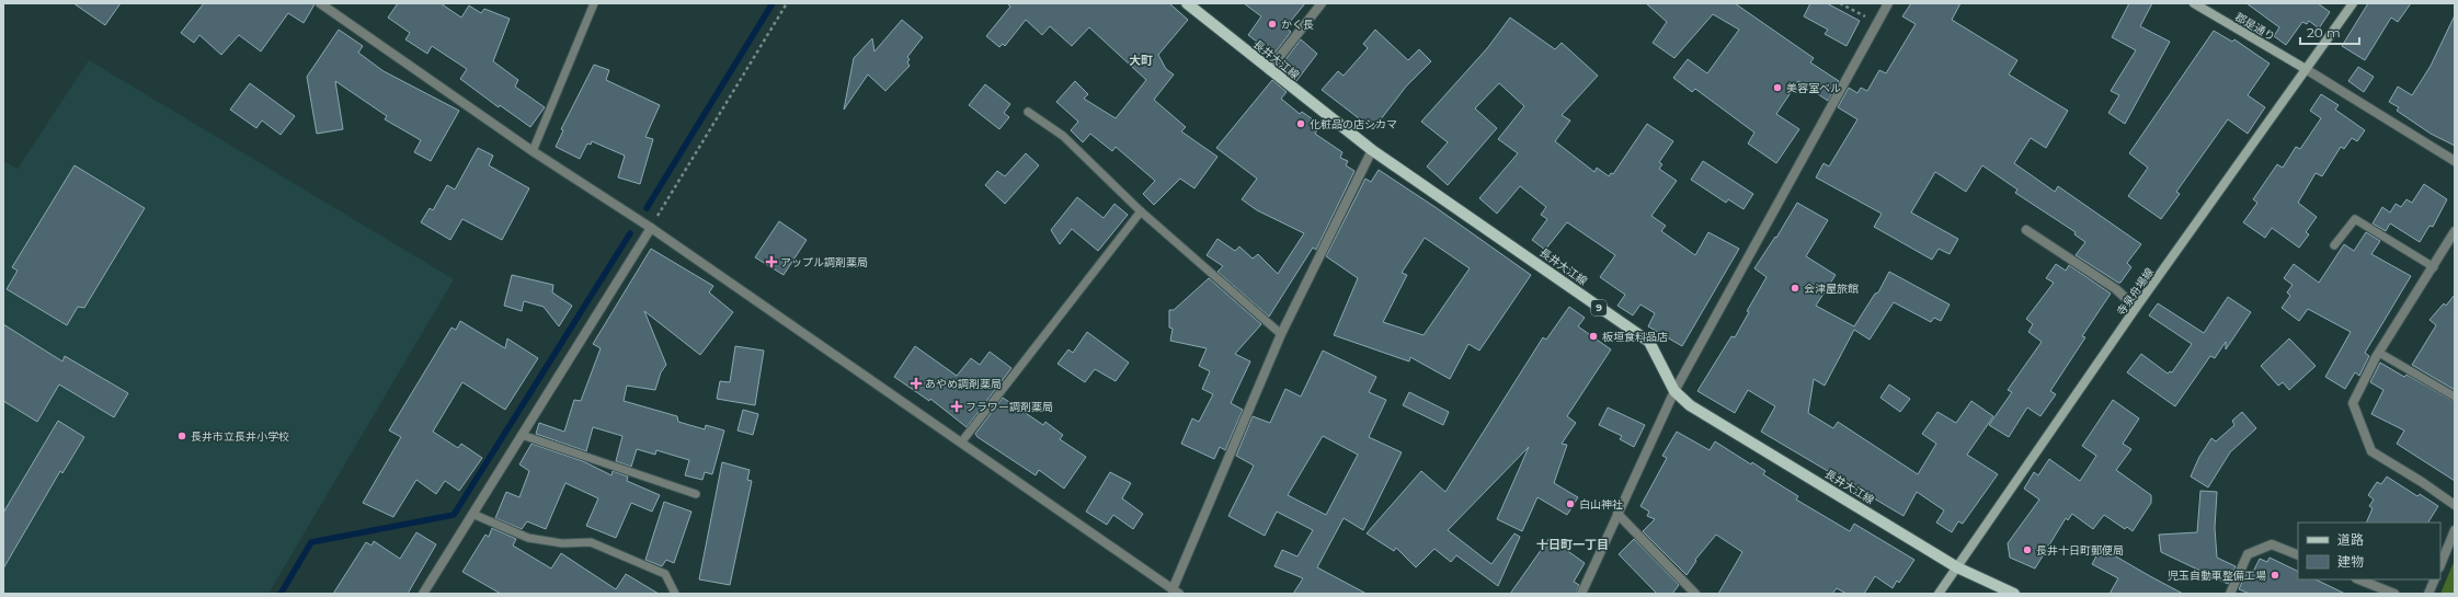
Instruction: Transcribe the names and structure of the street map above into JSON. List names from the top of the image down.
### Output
{
  "streets": {
    "main road": [
      "郡是通り",
      "長井大江線",
      "寺泉舟場線",
      "9"
    ]
  },
  "crossings": [
    ["郡是通り", "寺泉舟場線"],
    ["長井大江線", "寺泉舟場線"]
  ],
  "districts": ["大町", "十日町一丁目"],
  "places": {
    "other": [
      "かく長",
      "美容室ベル",
      "化粧品の店シカマ",
      "会津屋旅館",
      "板垣食料品店",
      "長井市立長井小学校",
      "白山神社",
      "長井十日町郵便局",
      "児玉自動車整備工場"
    ],
    "health": ["アップル調剤薬局", "あやめ調剤薬局", "フラワー調剤薬局"]
  },
  "legend": ["道路", "建物"],
  "scale_bar": "20 m"
}
